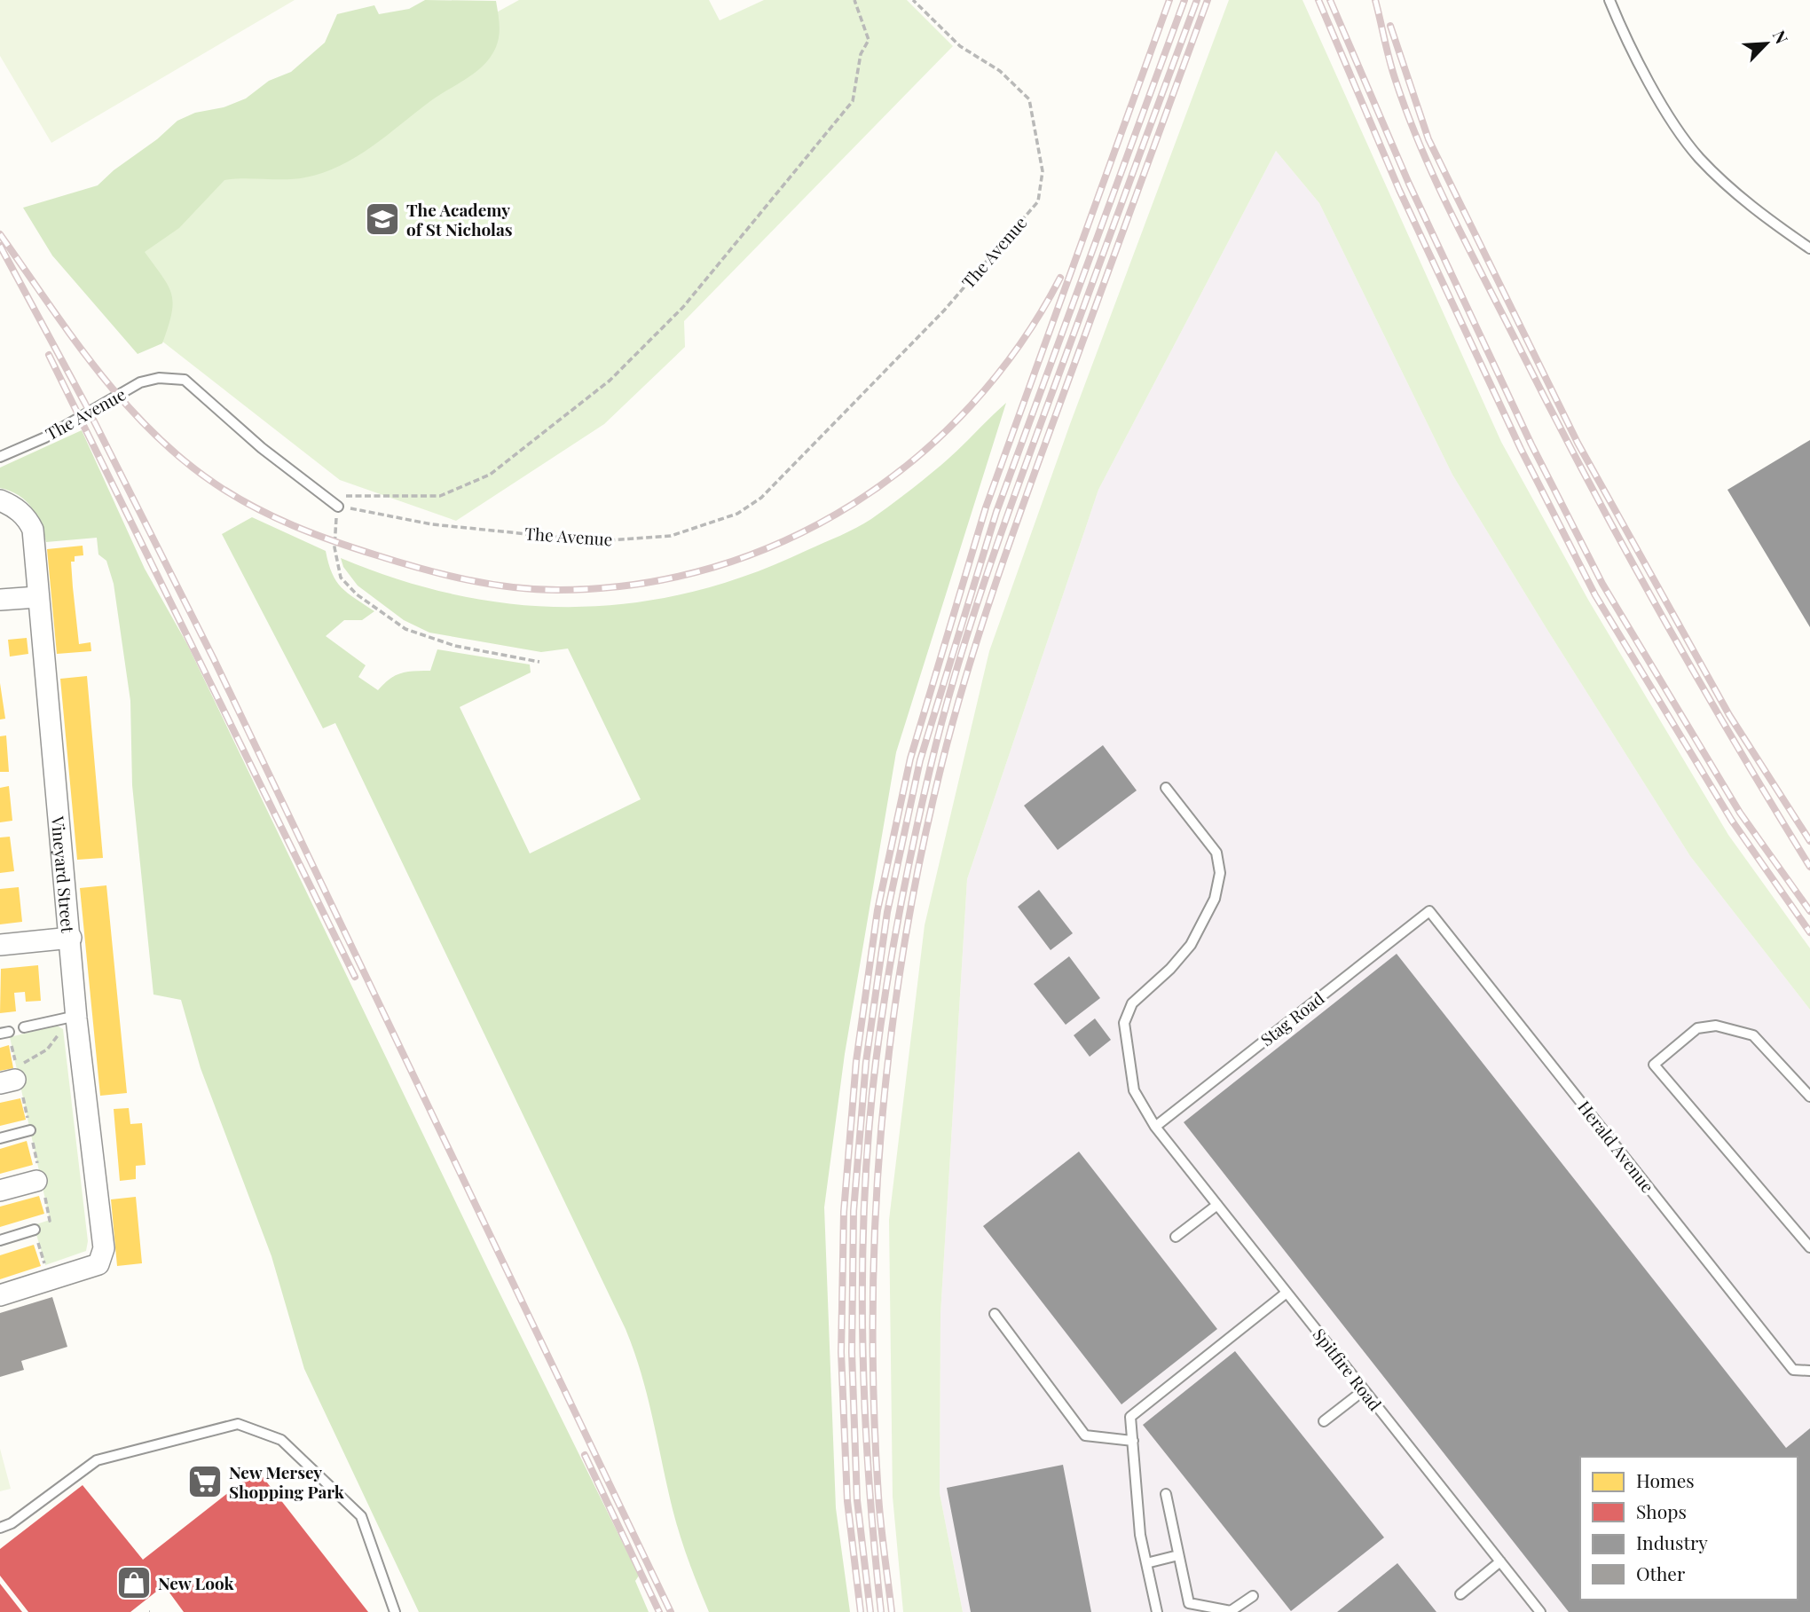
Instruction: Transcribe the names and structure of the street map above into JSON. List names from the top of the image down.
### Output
{
  "streets": {
    "street": ["Vineyard Street"],
    "lane": [
      "The Avenue",
      "Stag Road",
      "Herald Avenue",
      "Spitfire Road"
    ]
  },
  "crossings": [
    ["Stag Road", "Herald Avenue"],
    ["Stag Road", "Spitfire Road"]
  ],
  "places": {
    "school or university": ["The Academy of St Nicholas"],
    "supermarket": ["New Mersey Shopping Park"],
    "shop": ["New Look"]
  },
  "legend": [
    "Homes",
    "Shops",
    "Industry",
    "Other"
  ],
  "north": "top right"
}
